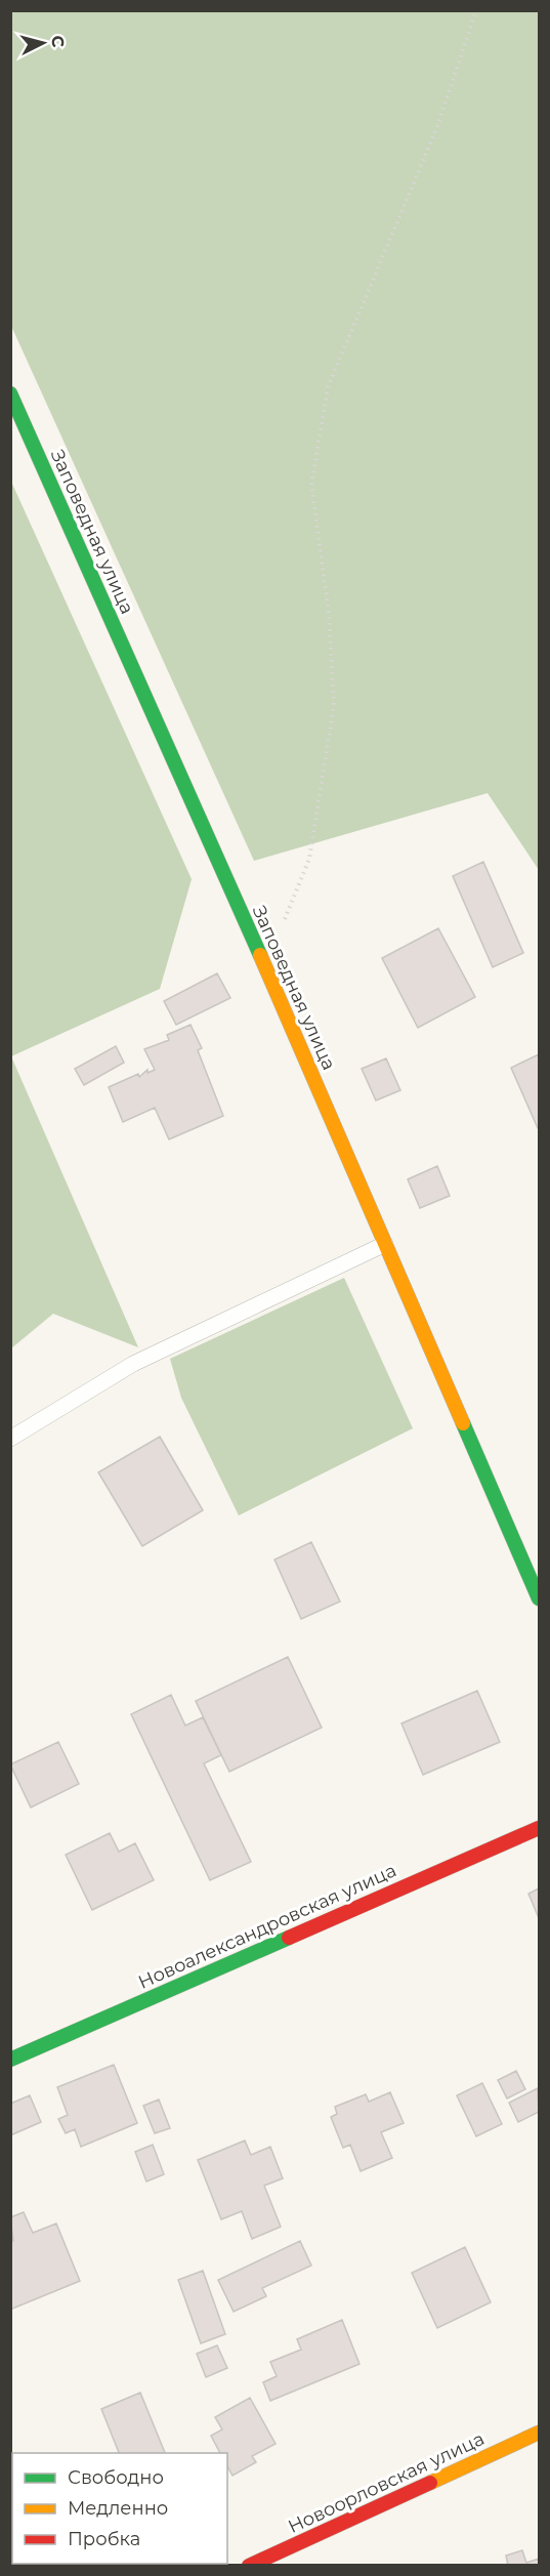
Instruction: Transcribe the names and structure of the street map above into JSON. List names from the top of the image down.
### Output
{
  "streets": {
    "street": ["Заповедная улица", "Новоалександровская улица", "Новоорловская улица"]
  },
  "legend": ["Свободно", "Медленно", "Пробка"],
  "north": "right"
}
